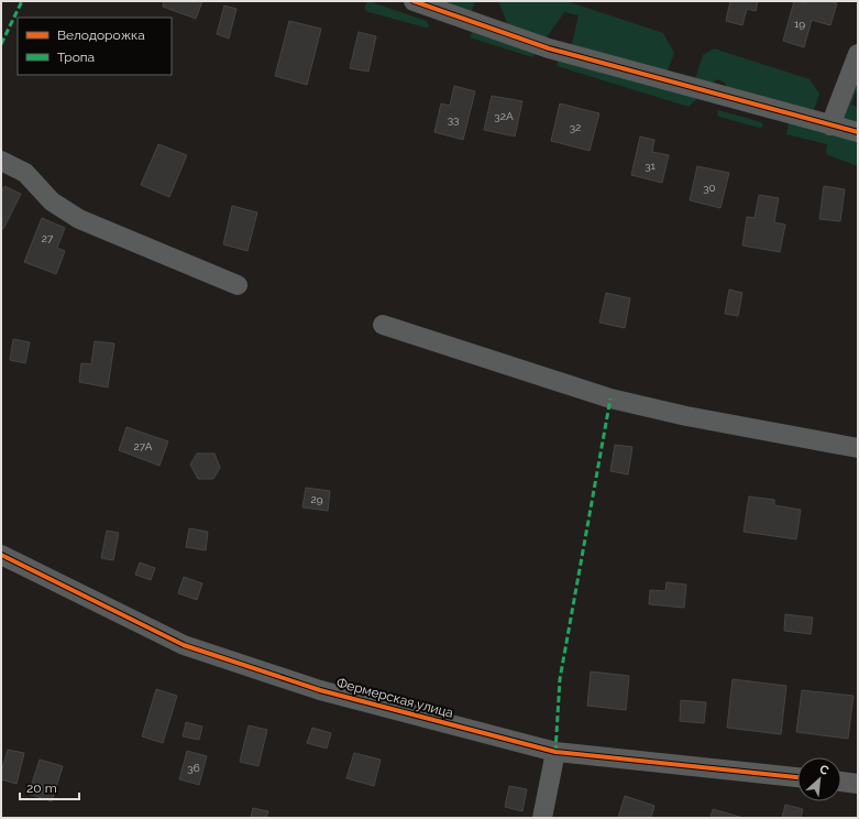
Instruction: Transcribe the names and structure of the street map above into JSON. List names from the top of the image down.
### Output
{
  "streets": {
    "street": ["Фермерская улица"]
  },
  "house_numbers": [
    "19",
    "32А",
    "33",
    "32",
    "31",
    "30",
    "27",
    "27А",
    "29",
    "36"
  ],
  "legend": ["Велодорожка", "Тропа"],
  "scale_bar": "20 m",
  "north": "top right"
}
